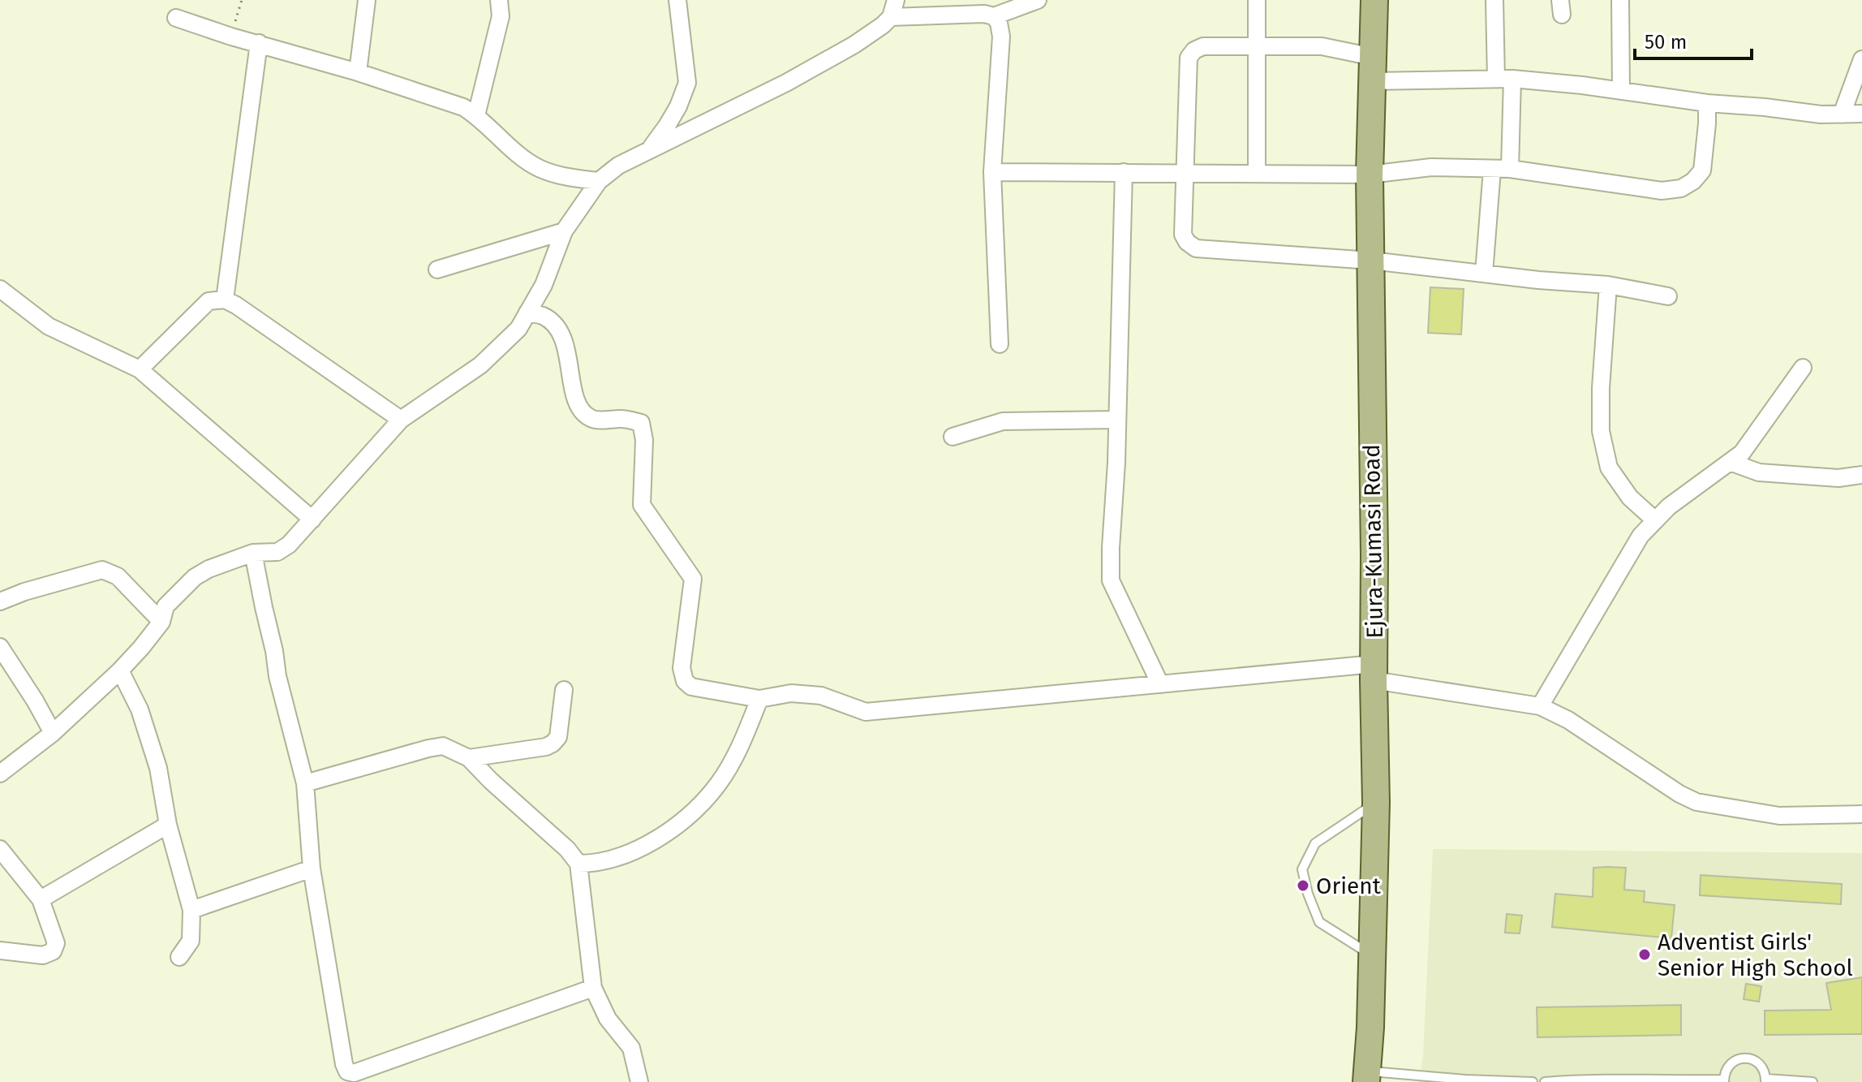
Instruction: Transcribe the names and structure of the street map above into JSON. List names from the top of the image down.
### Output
{
  "streets": {
    "main road": ["Ejura-Kumasi Road"]
  },
  "places": ["Orient", "Adventist Girls' Senior High School"],
  "scale_bar": "50 m"
}
